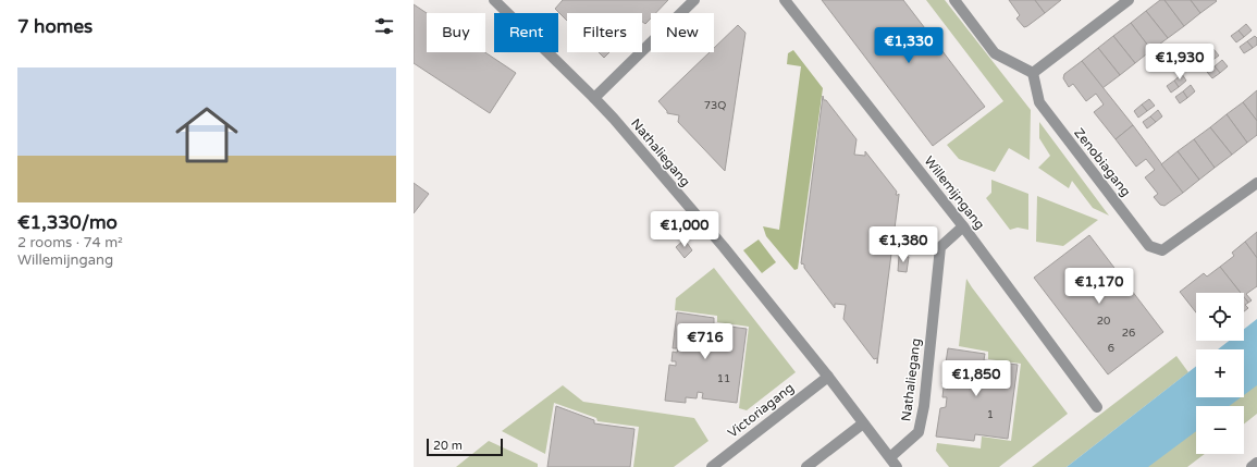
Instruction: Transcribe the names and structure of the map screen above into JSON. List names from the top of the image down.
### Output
{
  "streets": {
    "street": [
      "Nathaliegang",
      "Zenobiagang",
      "Willemijngang",
      "Victoriagang"
    ]
  },
  "crossings": [
    ["Nathaliegang", "Willemijngang"],
    ["Nathaliegang", "Victoriagang"]
  ],
  "house_numbers": [
    "73Q",
    "20",
    "26",
    "6",
    "11",
    "1"
  ],
  "scale_bar": "20 m",
  "page": {
    "heading": "7 homes",
    "chip": [
      "Buy",
      "Rent",
      "Filters",
      "New"
    ],
    "price": [
      "€1,330",
      "€1,930",
      "€1,000",
      "€1,380",
      "€1,170",
      "€716",
      "€1,850"
    ],
    "list": [
      {
        "name": "€1,330/mo",
        "note": "2 rooms · 74 m² · Willemijngang"
      }
    ],
    "map_buttons": ["+", "−"],
    "scale": "20 m"
  }
}
